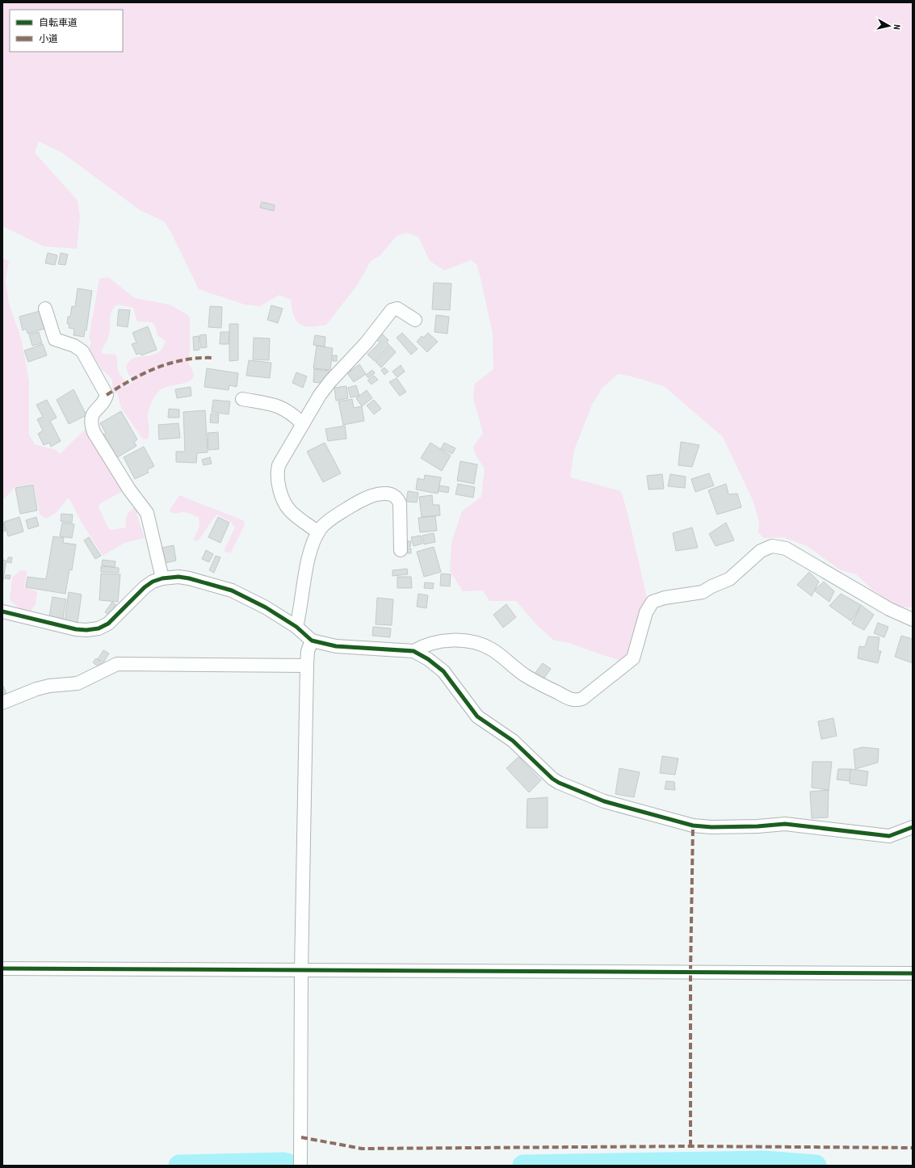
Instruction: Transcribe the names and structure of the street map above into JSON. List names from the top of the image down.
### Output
{
  "legend": ["自転車道", "小道"],
  "north": "right"
}
